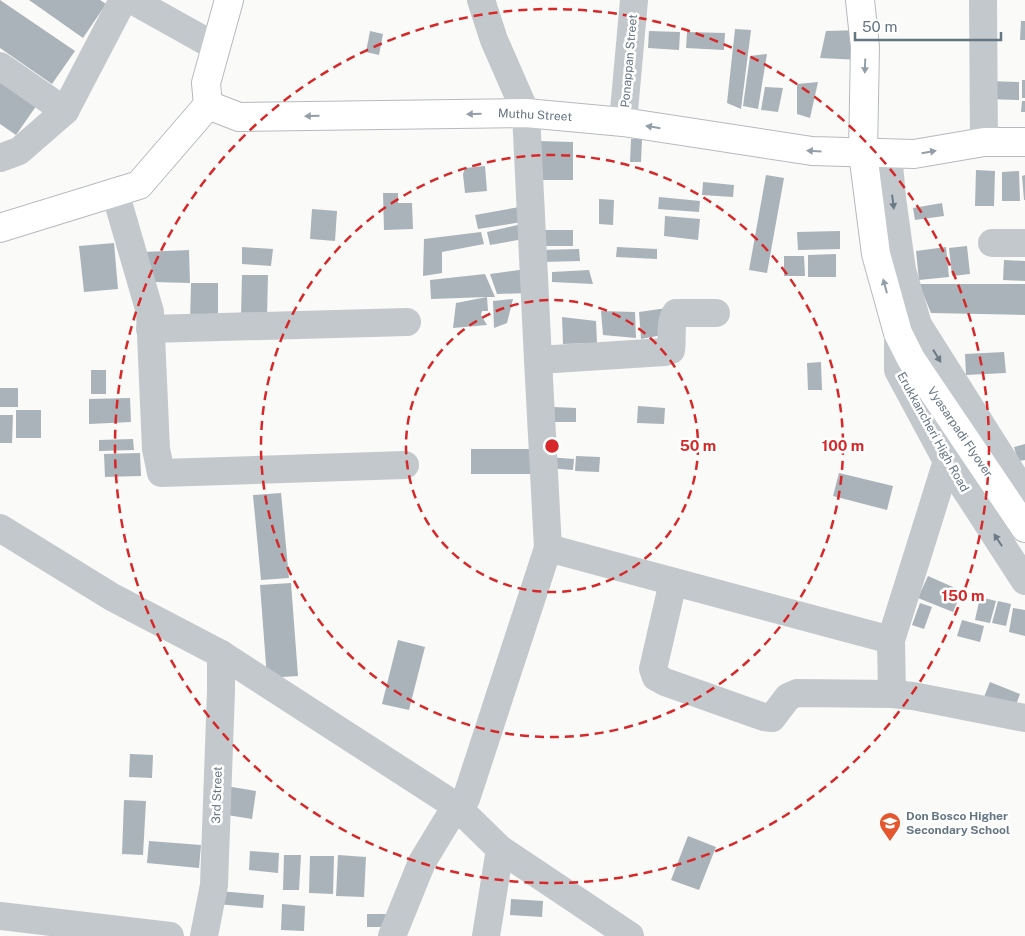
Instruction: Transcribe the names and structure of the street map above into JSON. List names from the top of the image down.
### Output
{
  "streets": {
    "main road": ["Muthu Street", "Erukkancheri High Road", "Vyasarpadi Flyover"],
    "street": ["Ponappan Street", "3rd Street"]
  },
  "crossings": [
    ["Ponappan Street", "Muthu Street"],
    ["Muthu Street", "Erukkancheri High Road"],
    ["Erukkancheri High Road", "Vyasarpadi Flyover"]
  ],
  "places": {
    "school or university": ["Don Bosco Higher Secondary School"]
  },
  "scale_bar": "50 m",
  "rings": ["50 m", "100 m", "150 m"]
}
